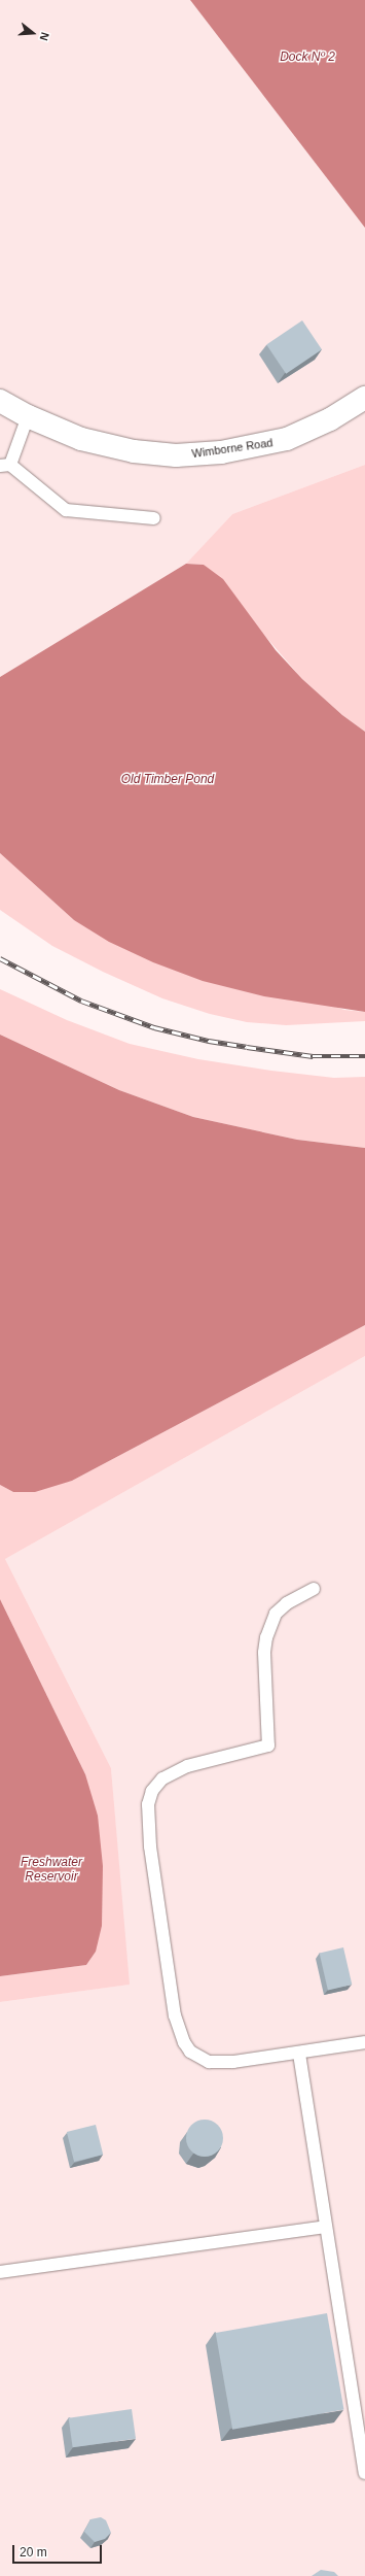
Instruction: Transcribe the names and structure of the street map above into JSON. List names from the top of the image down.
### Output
{
  "streets": {
    "street": ["Wimborne Road"]
  },
  "water": ["Dock Nº 2", "Old Timber Pond", "Freshwater Reservoir"],
  "scale_bar": "20 m",
  "north": "right"
}
